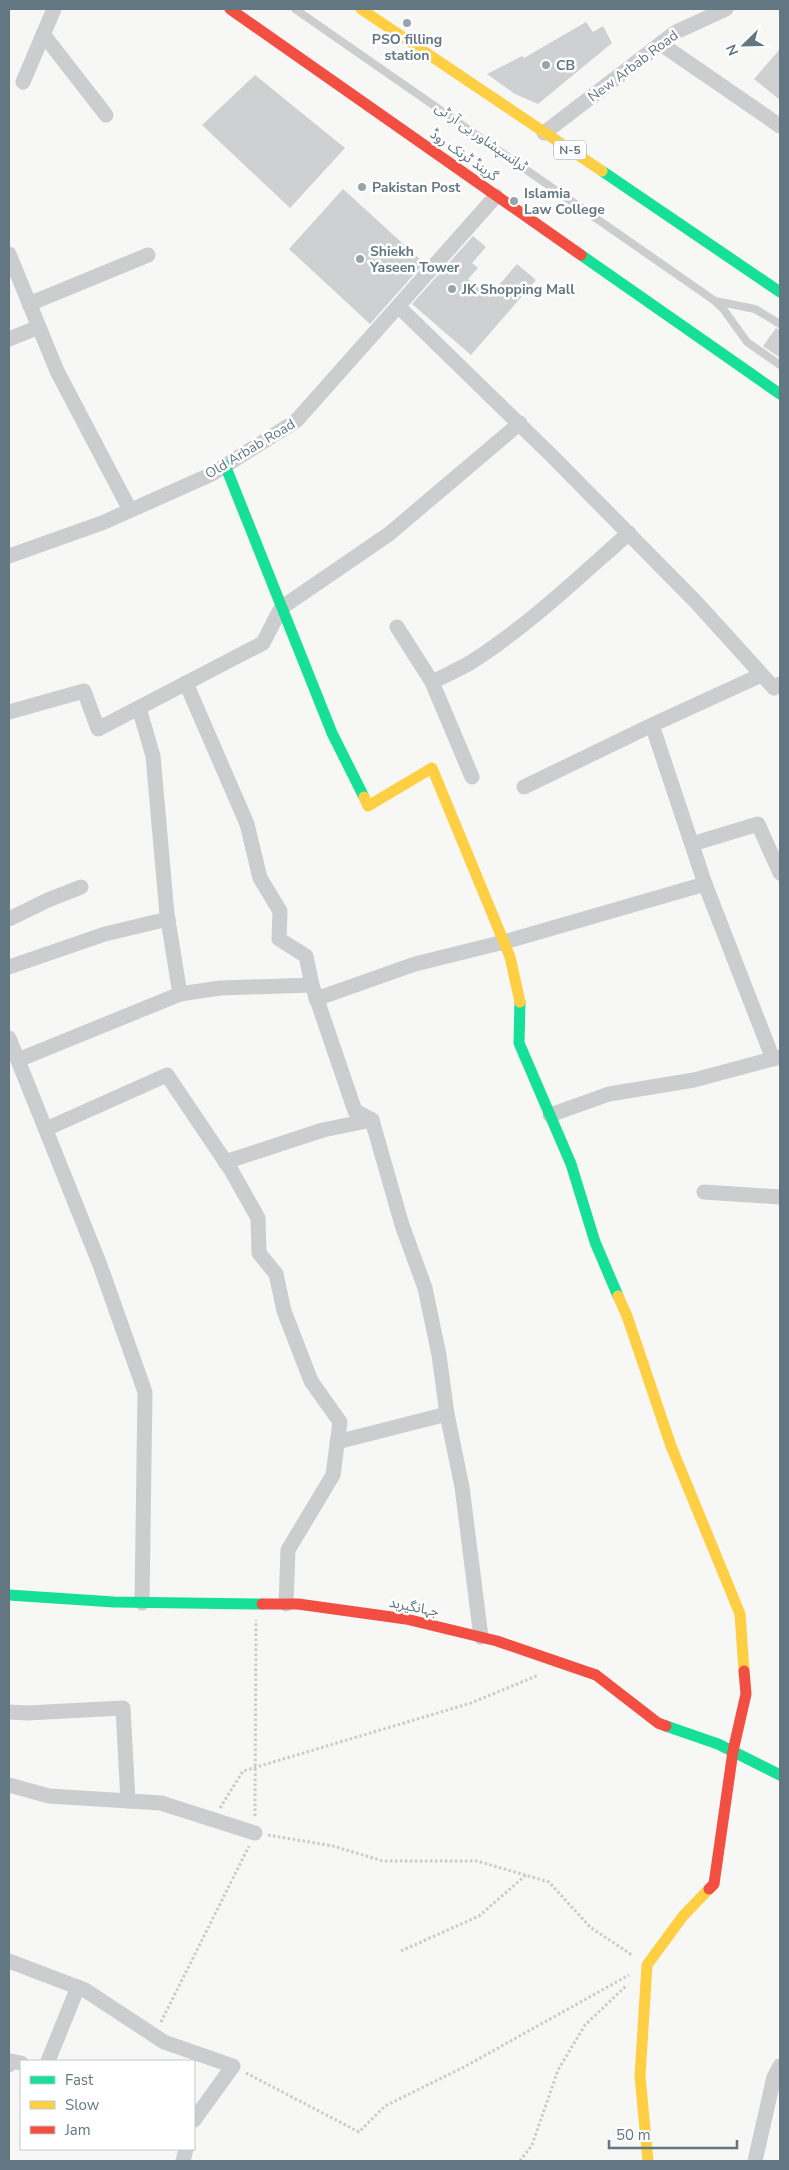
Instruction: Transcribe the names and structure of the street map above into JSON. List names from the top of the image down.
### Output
{
  "streets": {
    "main road": ["N-5", "گرینڈ ٹرنک روڈ", "جہانگیربد"],
    "street": ["New Arbab Road", "Old Arbab Road"],
    "lane": ["ٹرانسپشاور بی آر ٹی"]
  },
  "crossings": [
    ["New Arbab Road", "N-5"],
    ["گرینڈ ٹرنک روڈ", "Old Arbab Road"]
  ],
  "places": [
    "PSO filling station",
    "CB",
    "Pakistan Post",
    "Islamia Law College",
    "Shiekh Yaseen Tower",
    "JK Shopping Mall"
  ],
  "legend": ["Fast", "Slow", "Jam"],
  "scale_bar": "50 m",
  "north": "bottom left"
}
